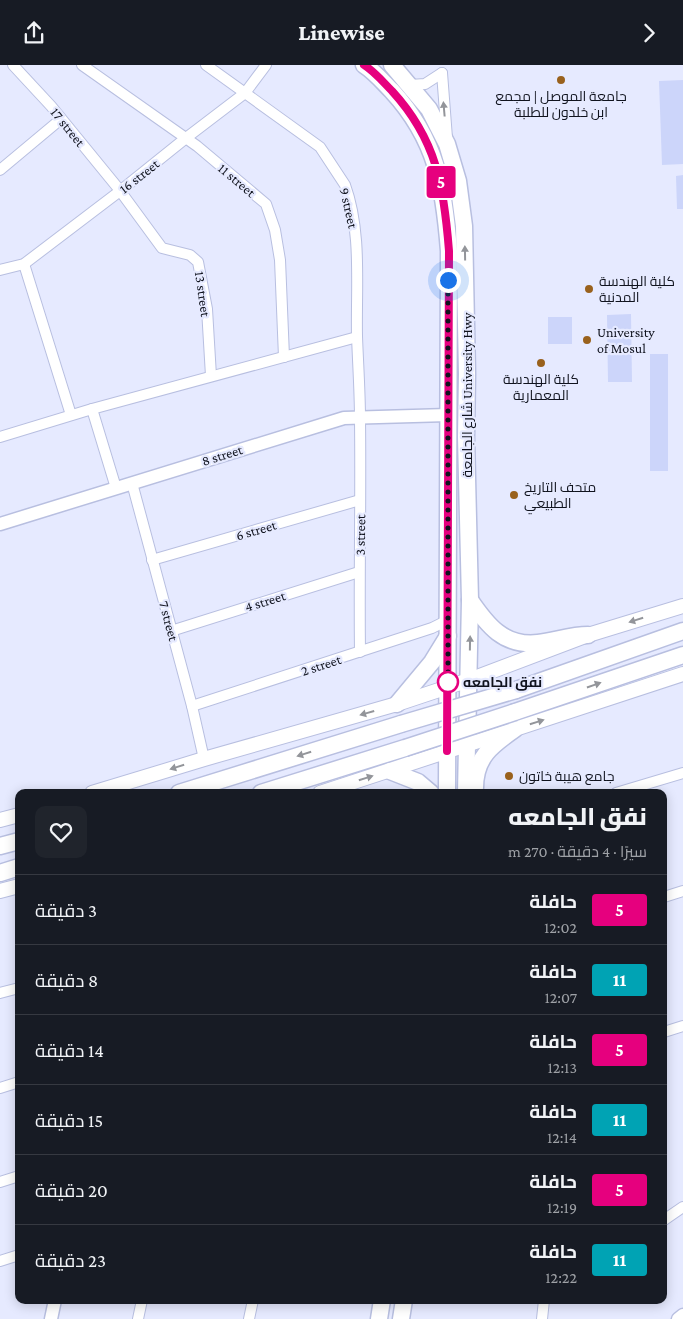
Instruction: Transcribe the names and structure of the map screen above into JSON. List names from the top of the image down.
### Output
{
  "streets": {
    "main road": ["شارع الجامعة University Hwy"],
    "street": [
      "17 street",
      "16 street",
      "11 street",
      "9 street",
      "13 street",
      "8 street",
      "6 street",
      "3 street",
      "4 street",
      "7 street",
      "2 street"
    ]
  },
  "crossings": [
    ["17 street", "16 street"],
    ["17 street", "13 street"],
    ["16 street", "11 street"],
    ["16 street", "9 street"],
    ["16 street", "13 street"],
    ["9 street", "8 street"],
    ["9 street", "3 street"],
    ["شارع الجامعة University Hwy", "8 street"],
    ["شارع الجامعة University Hwy", "2 street"],
    ["8 street", "3 street"],
    ["8 street", "7 street"],
    ["6 street", "3 street"],
    ["6 street", "7 street"],
    ["3 street", "4 street"],
    ["3 street", "2 street"],
    ["4 street", "7 street"],
    ["7 street", "2 street"]
  ],
  "places": [
    "جامعة الموصل | مجمع ابن خلدون للطلبة",
    "كلية الهندسة المدنية",
    "University of Mosul",
    "كلية الهندسة المعمارية",
    "متحف التاريخ الطبيعي",
    "نفق الجامعه",
    "جامع هيبة خاتون"
  ],
  "lines": ["bus line 5"],
  "page": {
    "header": "Linewise",
    "on_map": "5",
    "heading": ["نفق الجامعه", "سيرًا · 4 دقيقة · 270 m"],
    "list": [
      {
        "mark": "5",
        "name": "حافلة",
        "note": "12:02",
        "value": "3 دقيقة"
      },
      {
        "mark": "11",
        "name": "حافلة",
        "note": "12:07",
        "value": "8 دقيقة"
      },
      {
        "mark": "5",
        "name": "حافلة",
        "note": "12:13",
        "value": "14 دقيقة"
      },
      {
        "mark": "11",
        "name": "حافلة",
        "note": "12:14",
        "value": "15 دقيقة"
      },
      {
        "mark": "5",
        "name": "حافلة",
        "note": "12:19",
        "value": "20 دقيقة"
      },
      {
        "mark": "11",
        "name": "حافلة",
        "note": "12:22",
        "value": "23 دقيقة"
      }
    ]
  }
}
